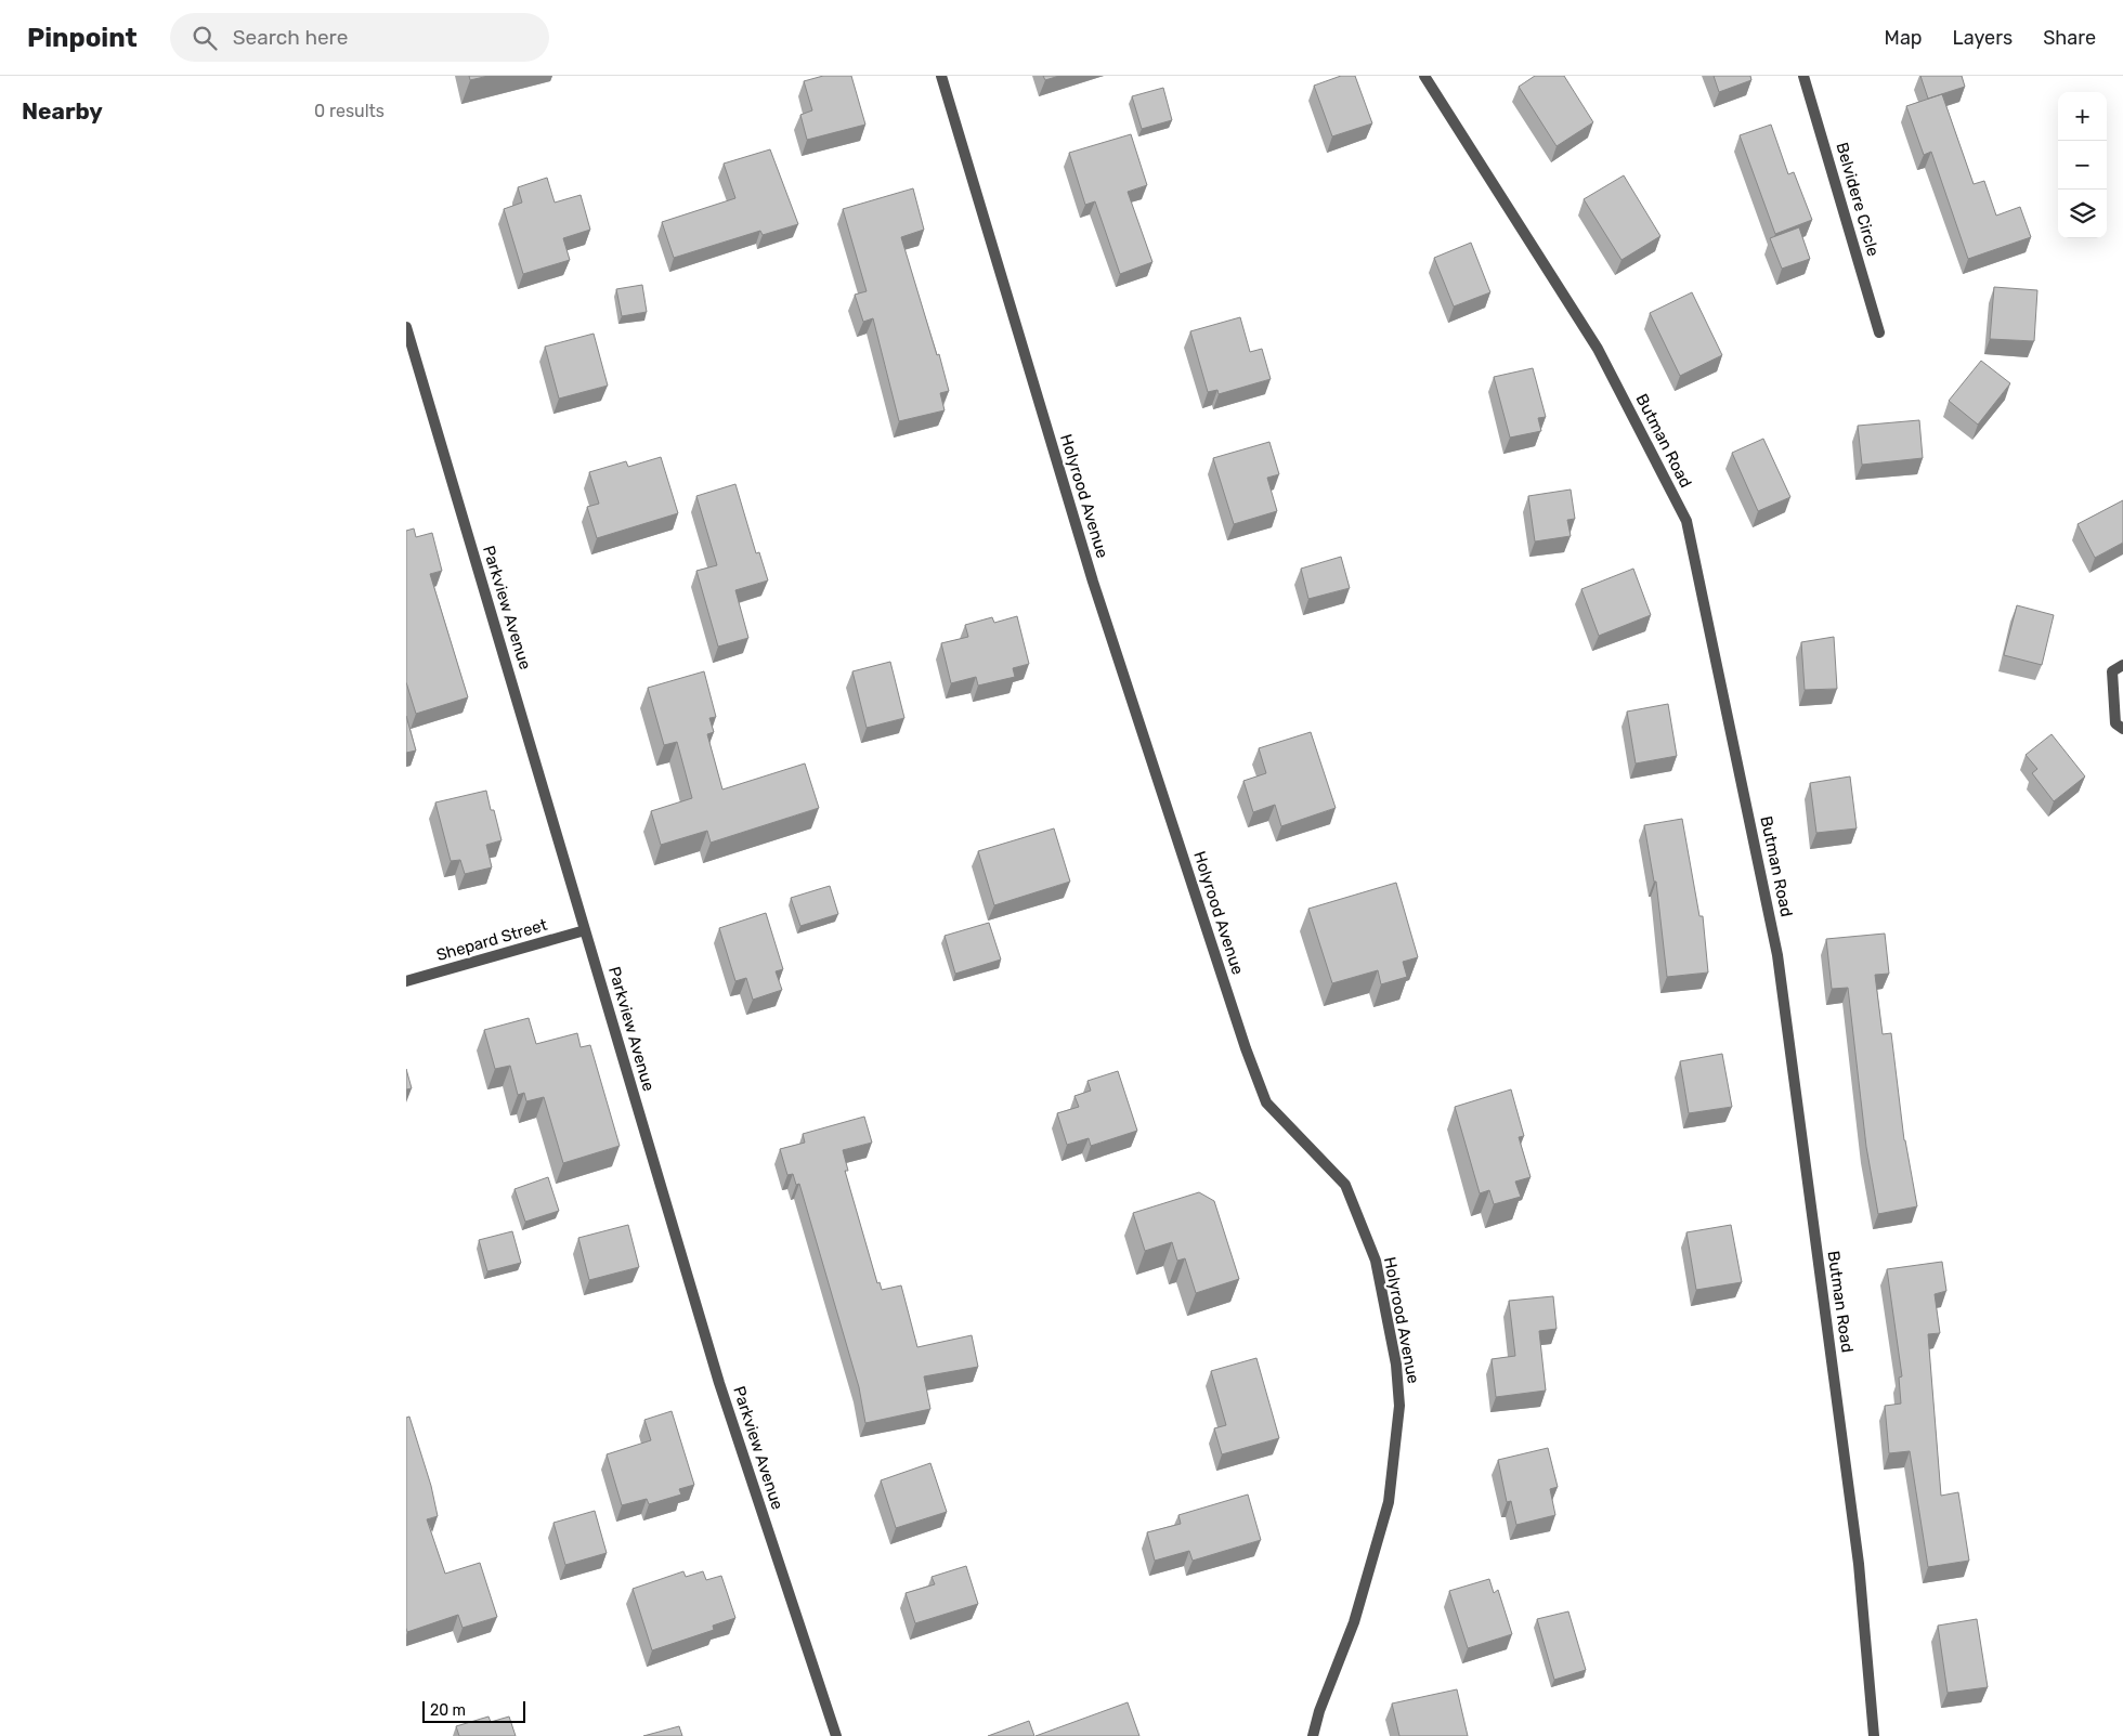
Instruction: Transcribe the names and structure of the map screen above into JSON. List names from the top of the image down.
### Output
{
  "streets": {
    "street": [
      "Belvidere Circle",
      "Butman Road",
      "Holyrood Avenue",
      "Parkview Avenue",
      "Shepard Street"
    ]
  },
  "crossings": [
    ["Parkview Avenue", "Shepard Street"]
  ],
  "scale_bar": "20 m",
  "page": {
    "header": "Pinpoint",
    "search": "Search here",
    "nav": ["Map", "Layers", "Share"],
    "heading": ["Nearby", "0 results"],
    "map_buttons": ["+", "−"],
    "scale": "20 m"
  }
}
